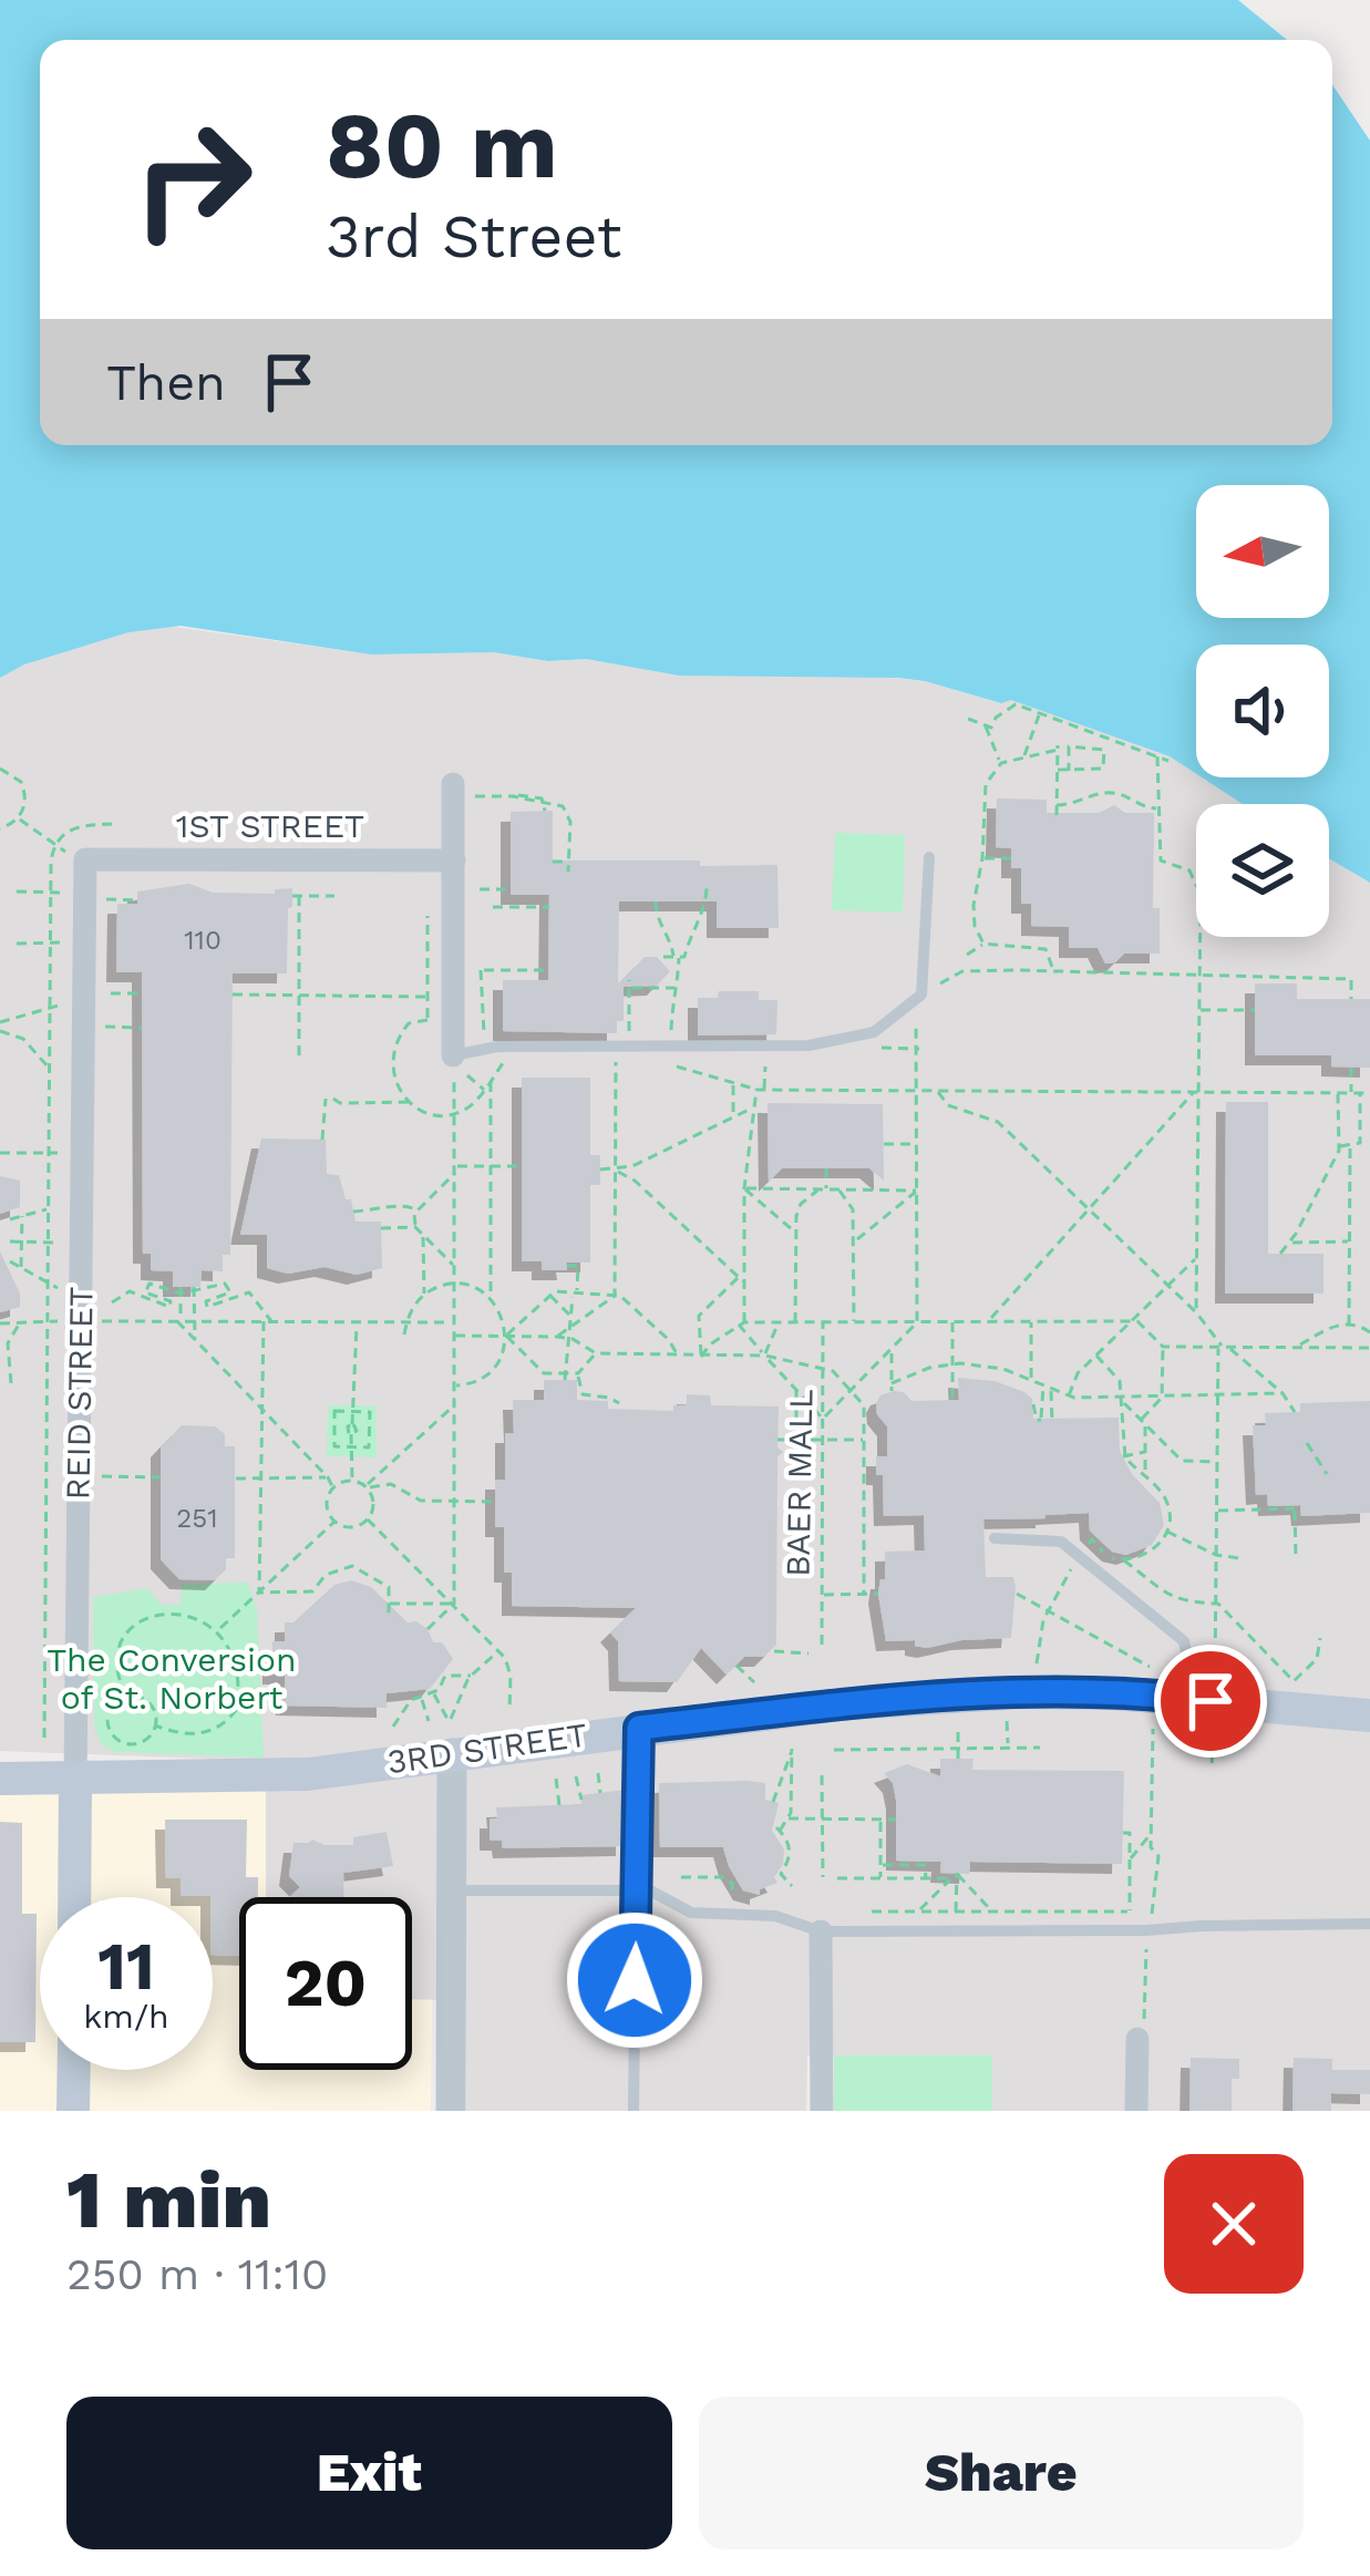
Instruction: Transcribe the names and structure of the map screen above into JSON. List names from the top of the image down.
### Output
{
  "streets": {
    "main road": ["REID STREET", "3RD STREET"],
    "street": ["1ST STREET"],
    "path": ["BAER MALL"]
  },
  "crossings": [
    ["1ST STREET", "REID STREET"],
    ["REID STREET", "3RD STREET"]
  ],
  "parks": ["The Conversion of St. Norbert"],
  "house_numbers": ["110", "251"],
  "north": "left",
  "page": {
    "turn": ["80 m", "3rd Street"],
    "then": "Then",
    "speed": "11 km/h",
    "limit": "20",
    "heading": ["1 min", "250 m · 11:10"],
    "buttons": ["Exit", "Share"]
  }
}
